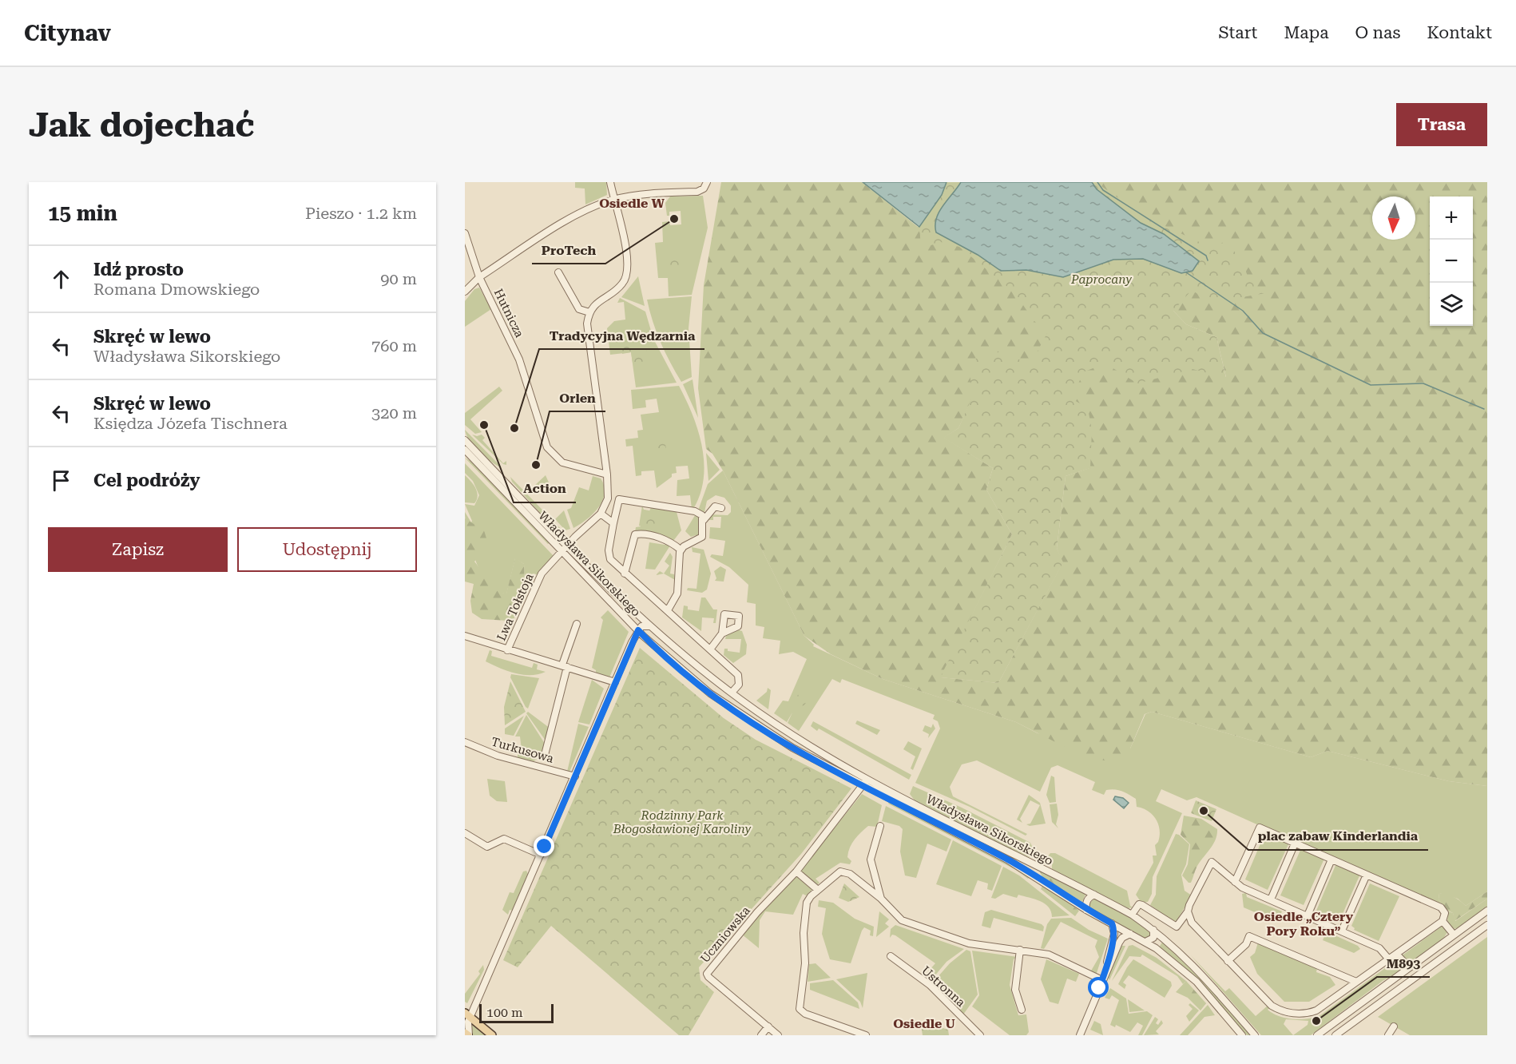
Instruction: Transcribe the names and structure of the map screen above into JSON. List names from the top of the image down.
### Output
{
  "streets": {
    "street": [
      "Hutnicza",
      "Władysława Sikorskiego",
      "Lwa Tołstoja",
      "Turkusowa",
      "Uczniowska",
      "Ustronna"
    ]
  },
  "crossings": [
    ["Władysława Sikorskiego", "Lwa Tołstoja"],
    ["Władysława Sikorskiego", "Uczniowska"]
  ],
  "districts": ["Osiedle W", "Osiedle „Cztery Pory Roku”", "Osiedle U"],
  "parks": ["Paprocany", "Rodzinny Park Błogosławionej Karoliny"],
  "places": [
    "ProTech",
    "Action",
    "Tradycyjna Wędzarnia",
    "Orlen",
    "plac zabaw Kinderlandia",
    "M893"
  ],
  "scale_bar": "100 m",
  "north": "bottom",
  "page": {
    "header": "Citynav",
    "nav": [
      "Start",
      "Mapa",
      "O nas",
      "Kontakt"
    ],
    "buttons": [
      "Trasa",
      ["Zapisz", "Udostępnij"]
    ],
    "title": "Jak dojechać",
    "heading": ["15 min", "Pieszo · 1.2 km"],
    "map_buttons": ["+", "−"],
    "list": [
      ["Idź prosto", "Romana Dmowskiego", "90 m"],
      ["Skręć w lewo", "Władysława Sikorskiego", "760 m"],
      ["Skręć w lewo", "Księdza Józefa Tischnera", "320 m"],
      "Cel podróży"
    ],
    "scale": "100 m"
  }
}
